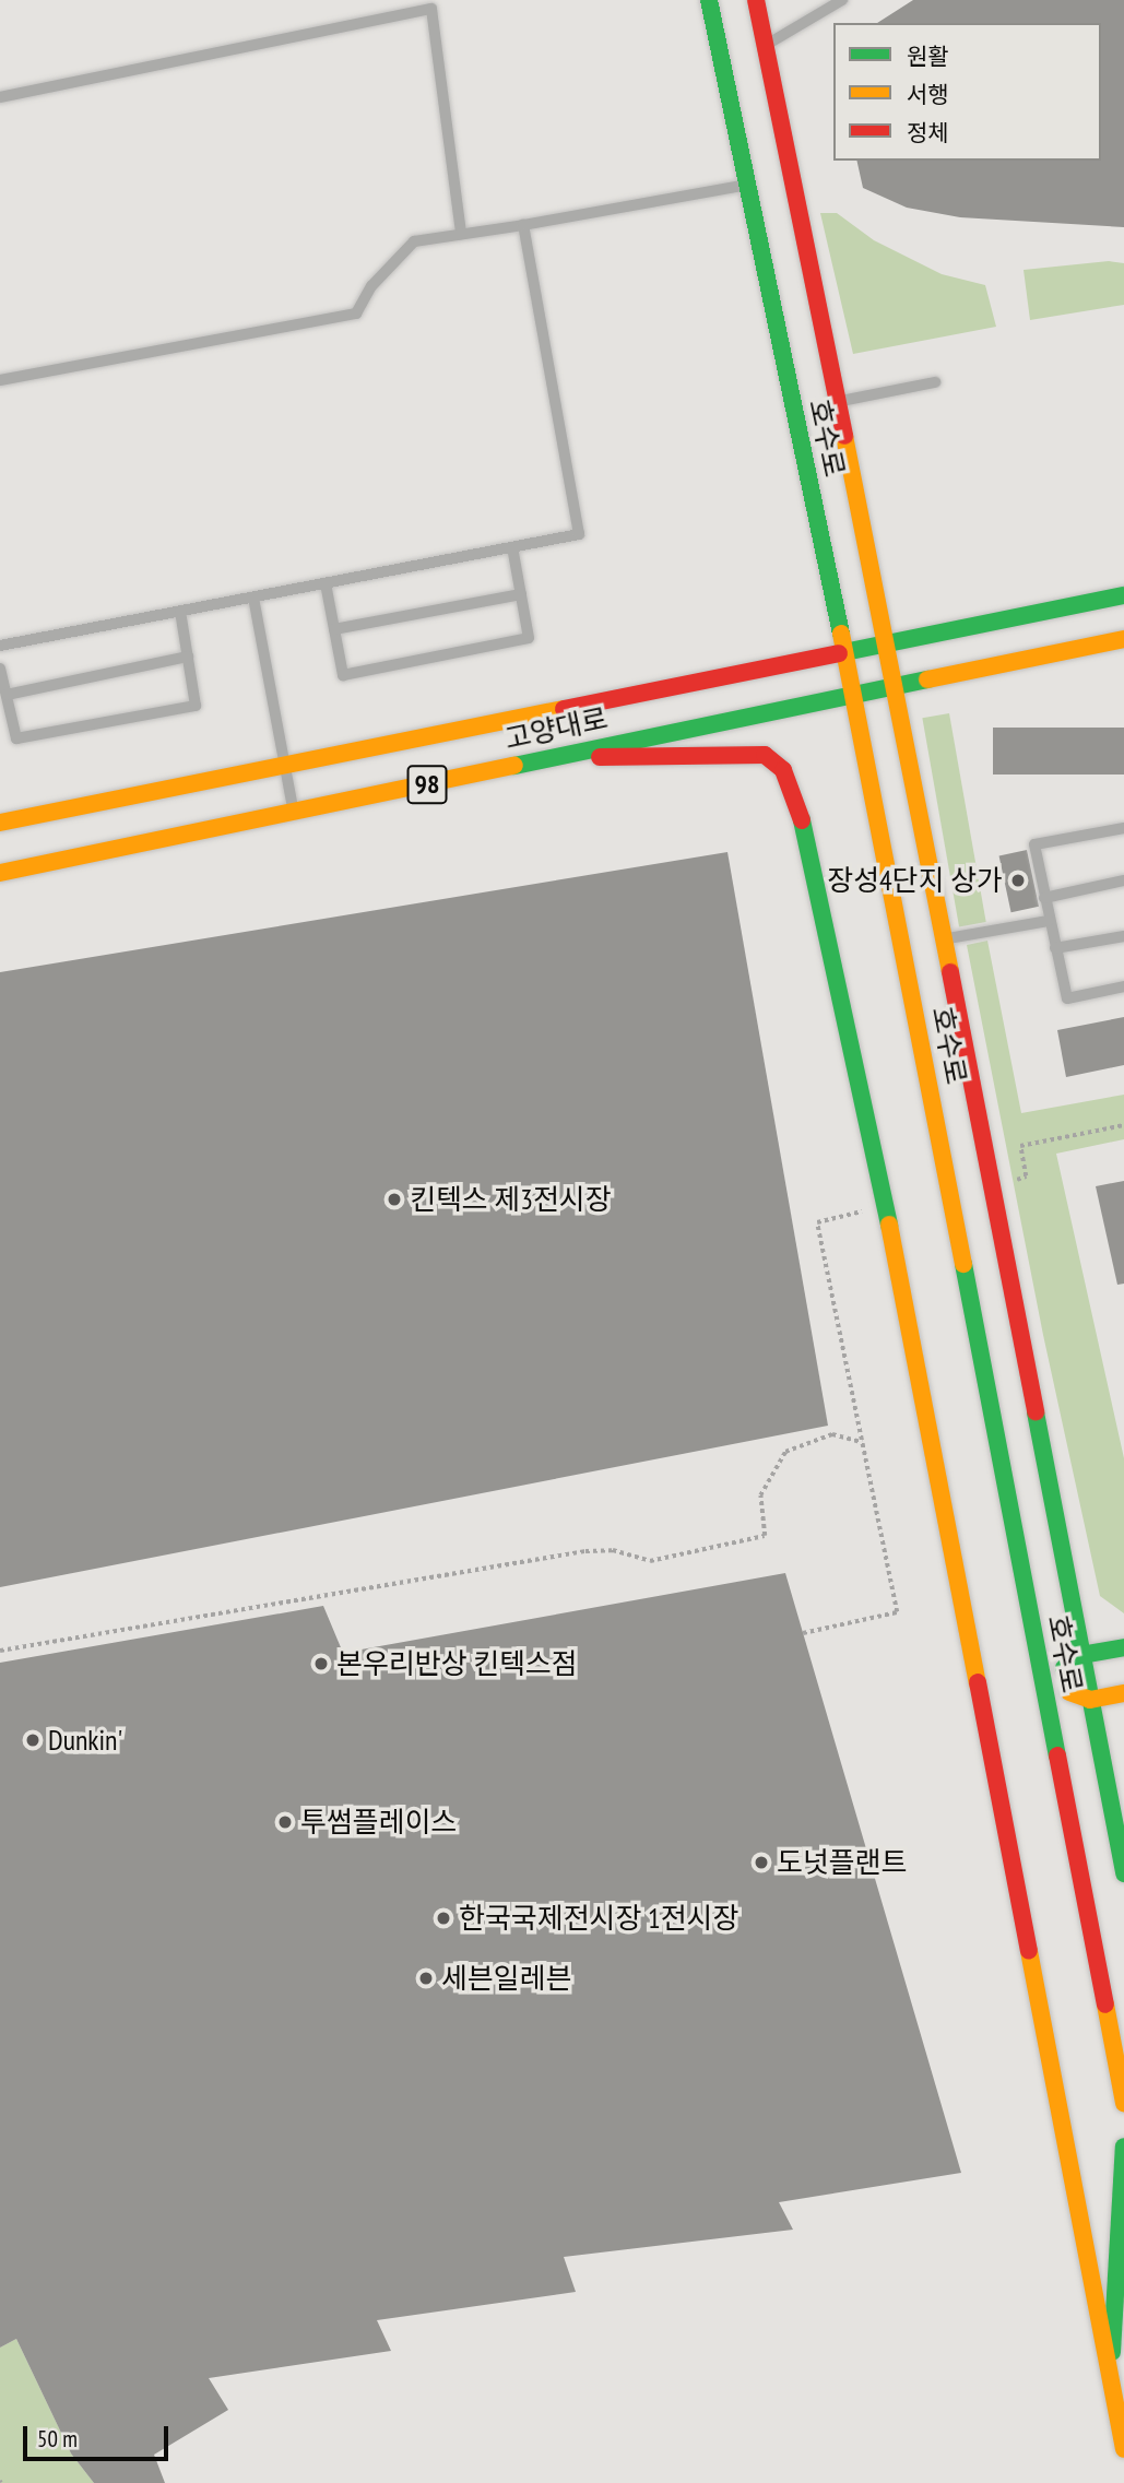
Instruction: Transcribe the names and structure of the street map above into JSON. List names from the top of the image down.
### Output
{
  "streets": {
    "main road": ["호수로", "고양대로", "98"]
  },
  "crossings": [
    ["호수로", "고양대로"]
  ],
  "places": [
    "장성4단지 상가",
    "킨텍스 제3전시장",
    "본우리반상 킨텍스점",
    "Dunkin'",
    "투썸플레이스",
    "도넛플랜트",
    "한국국제전시장 1전시장",
    "세븐일레븐"
  ],
  "legend": ["원활", "서행", "정체"],
  "scale_bar": "50 m"
}
